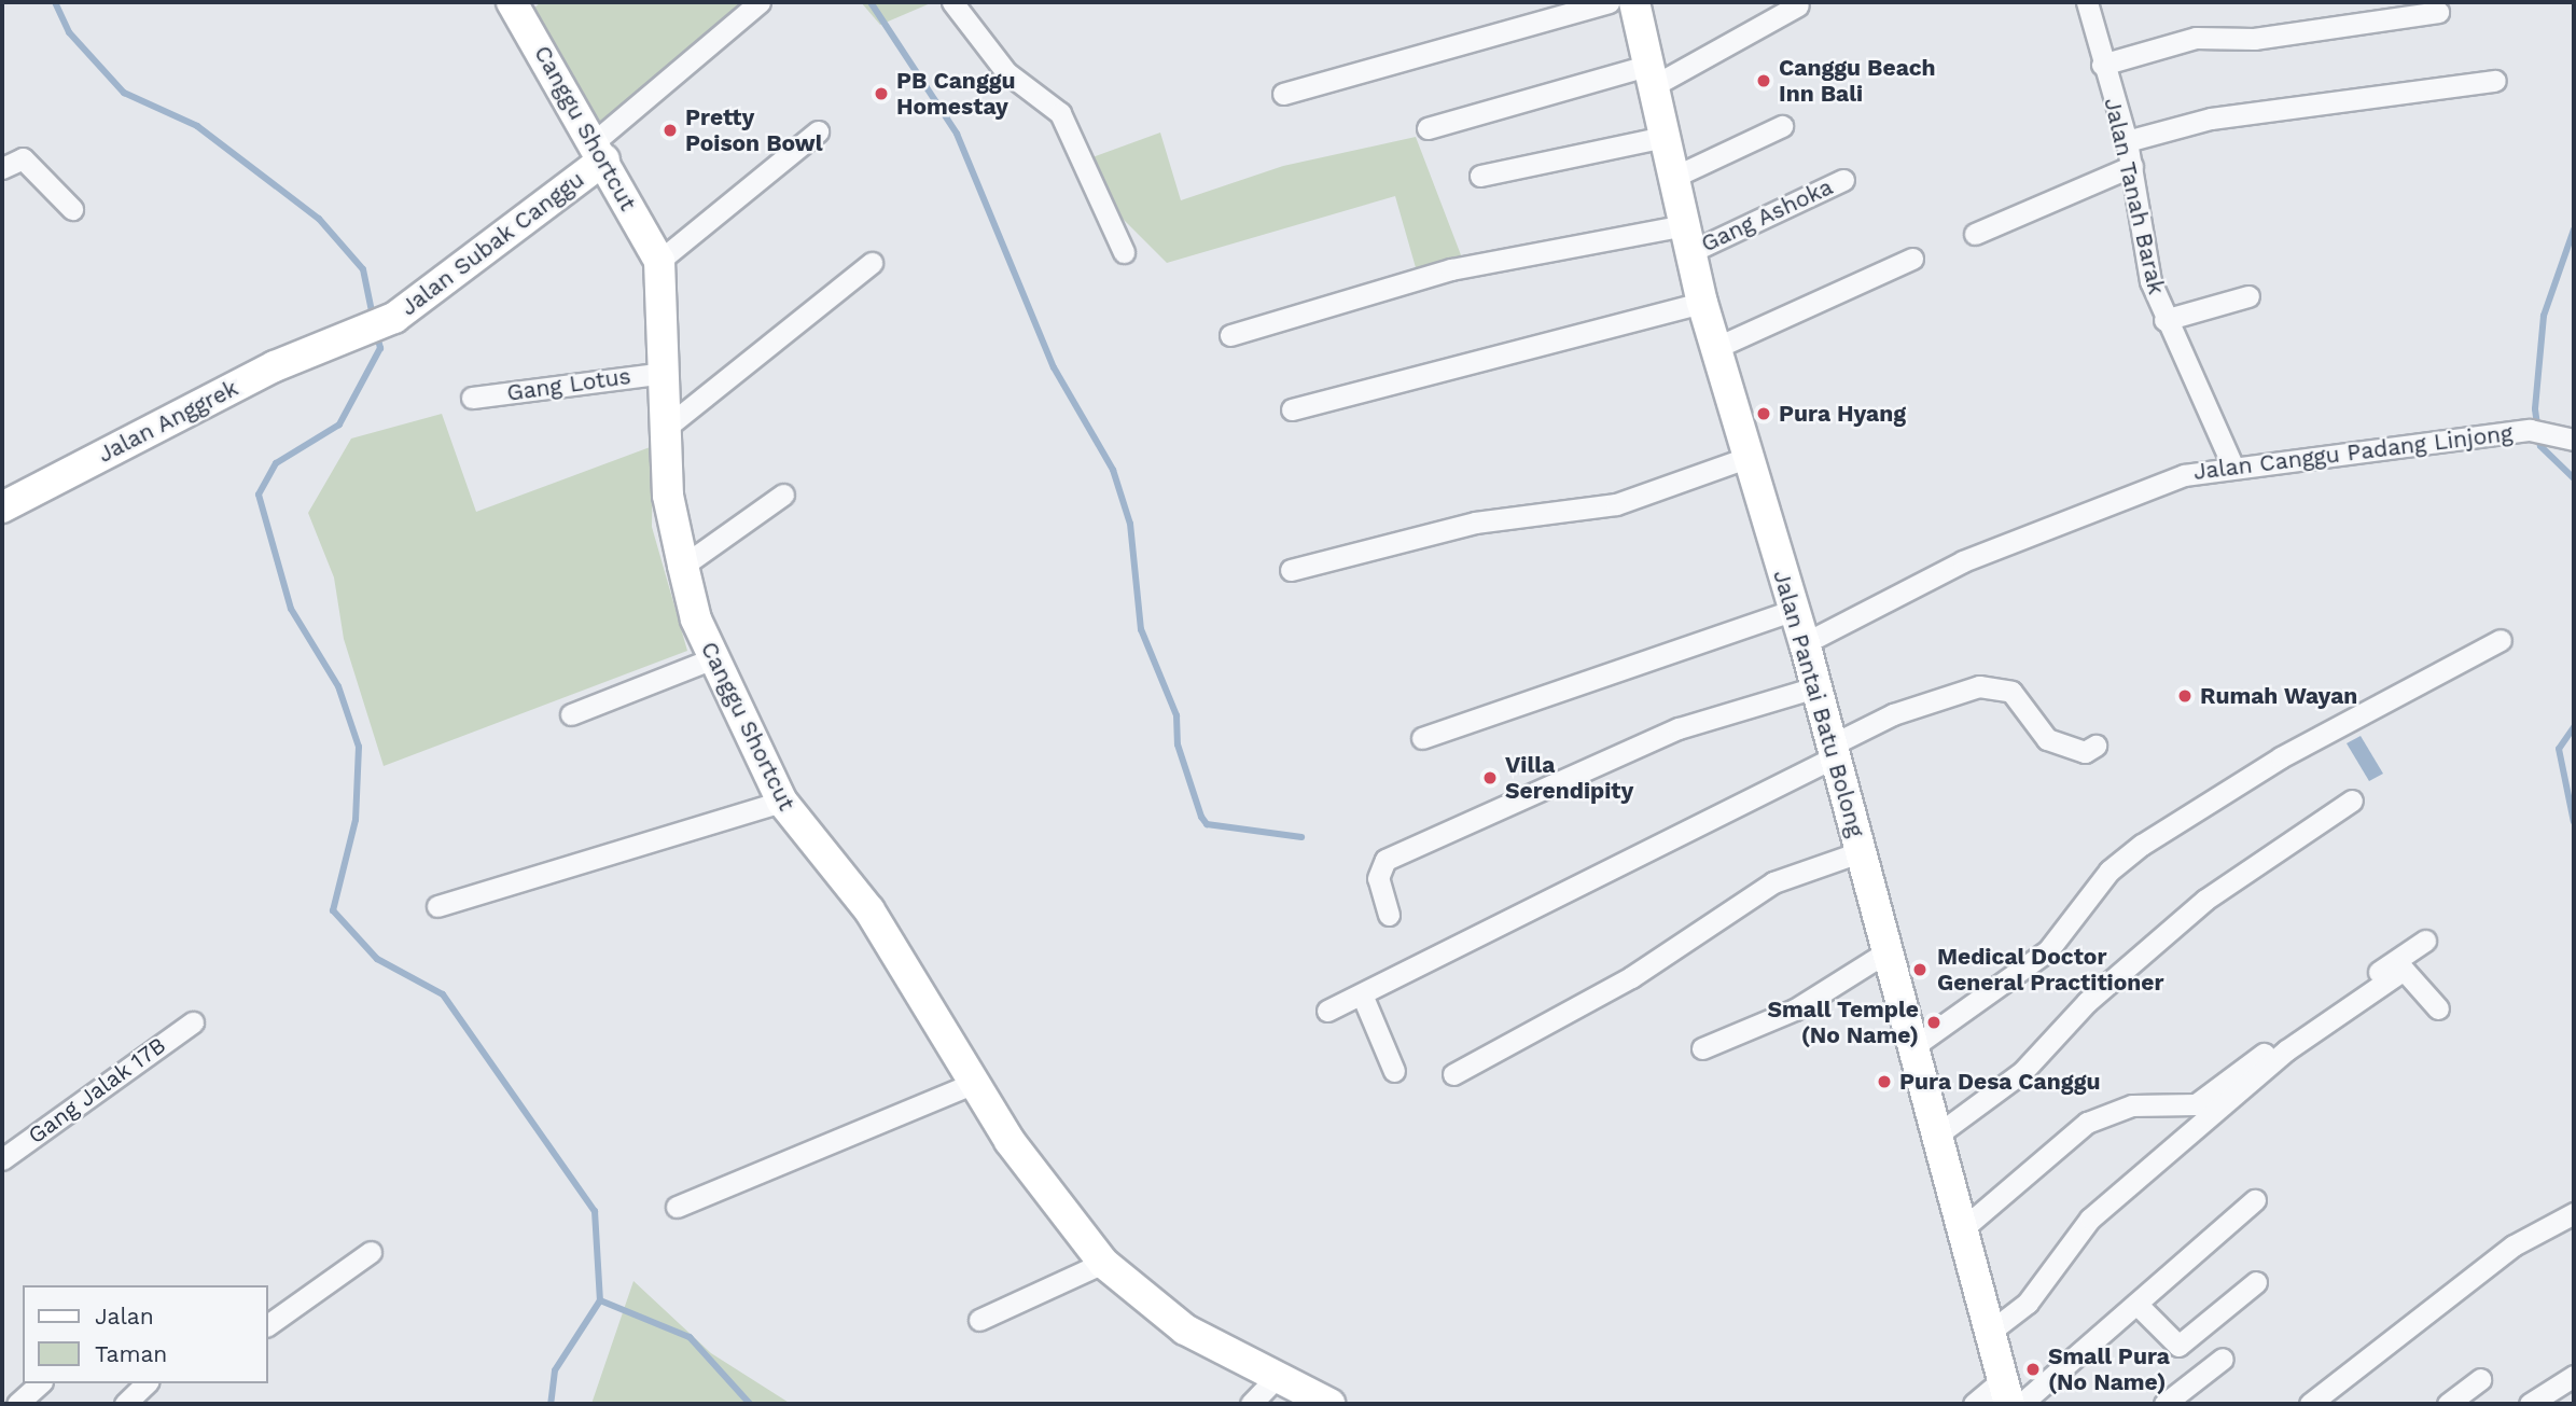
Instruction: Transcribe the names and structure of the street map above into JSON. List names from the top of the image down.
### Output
{
  "streets": {
    "street": [
      "Canggu Shortcut",
      "Jalan Tanah Barak",
      "Gang Ashoka",
      "Jalan Subak Canggu",
      "Gang Lotus",
      "Jalan Anggrek",
      "Jalan Canggu Padang Linjong",
      "Jalan Pantai Batu Bolong",
      "Gang Jalak 17B"
    ]
  },
  "crossings": [
    ["Canggu Shortcut", "Jalan Subak Canggu"],
    ["Canggu Shortcut", "Gang Lotus"],
    ["Jalan Tanah Barak", "Jalan Canggu Padang Linjong"],
    ["Gang Ashoka", "Jalan Pantai Batu Bolong"],
    ["Jalan Subak Canggu", "Jalan Anggrek"],
    ["Jalan Canggu Padang Linjong", "Jalan Pantai Batu Bolong"]
  ],
  "places": [
    "Canggu Beach Inn Bali",
    "PB Canggu Homestay",
    "Pretty Poison Bowl",
    "Pura Hyang",
    "Rumah Wayan",
    "Villa Serendipity",
    "Medical Doctor General Practitioner",
    "Small Temple (No Name)",
    "Pura Desa Canggu",
    "Small Pura (No Name)"
  ],
  "legend": ["Jalan", "Taman"]
}
